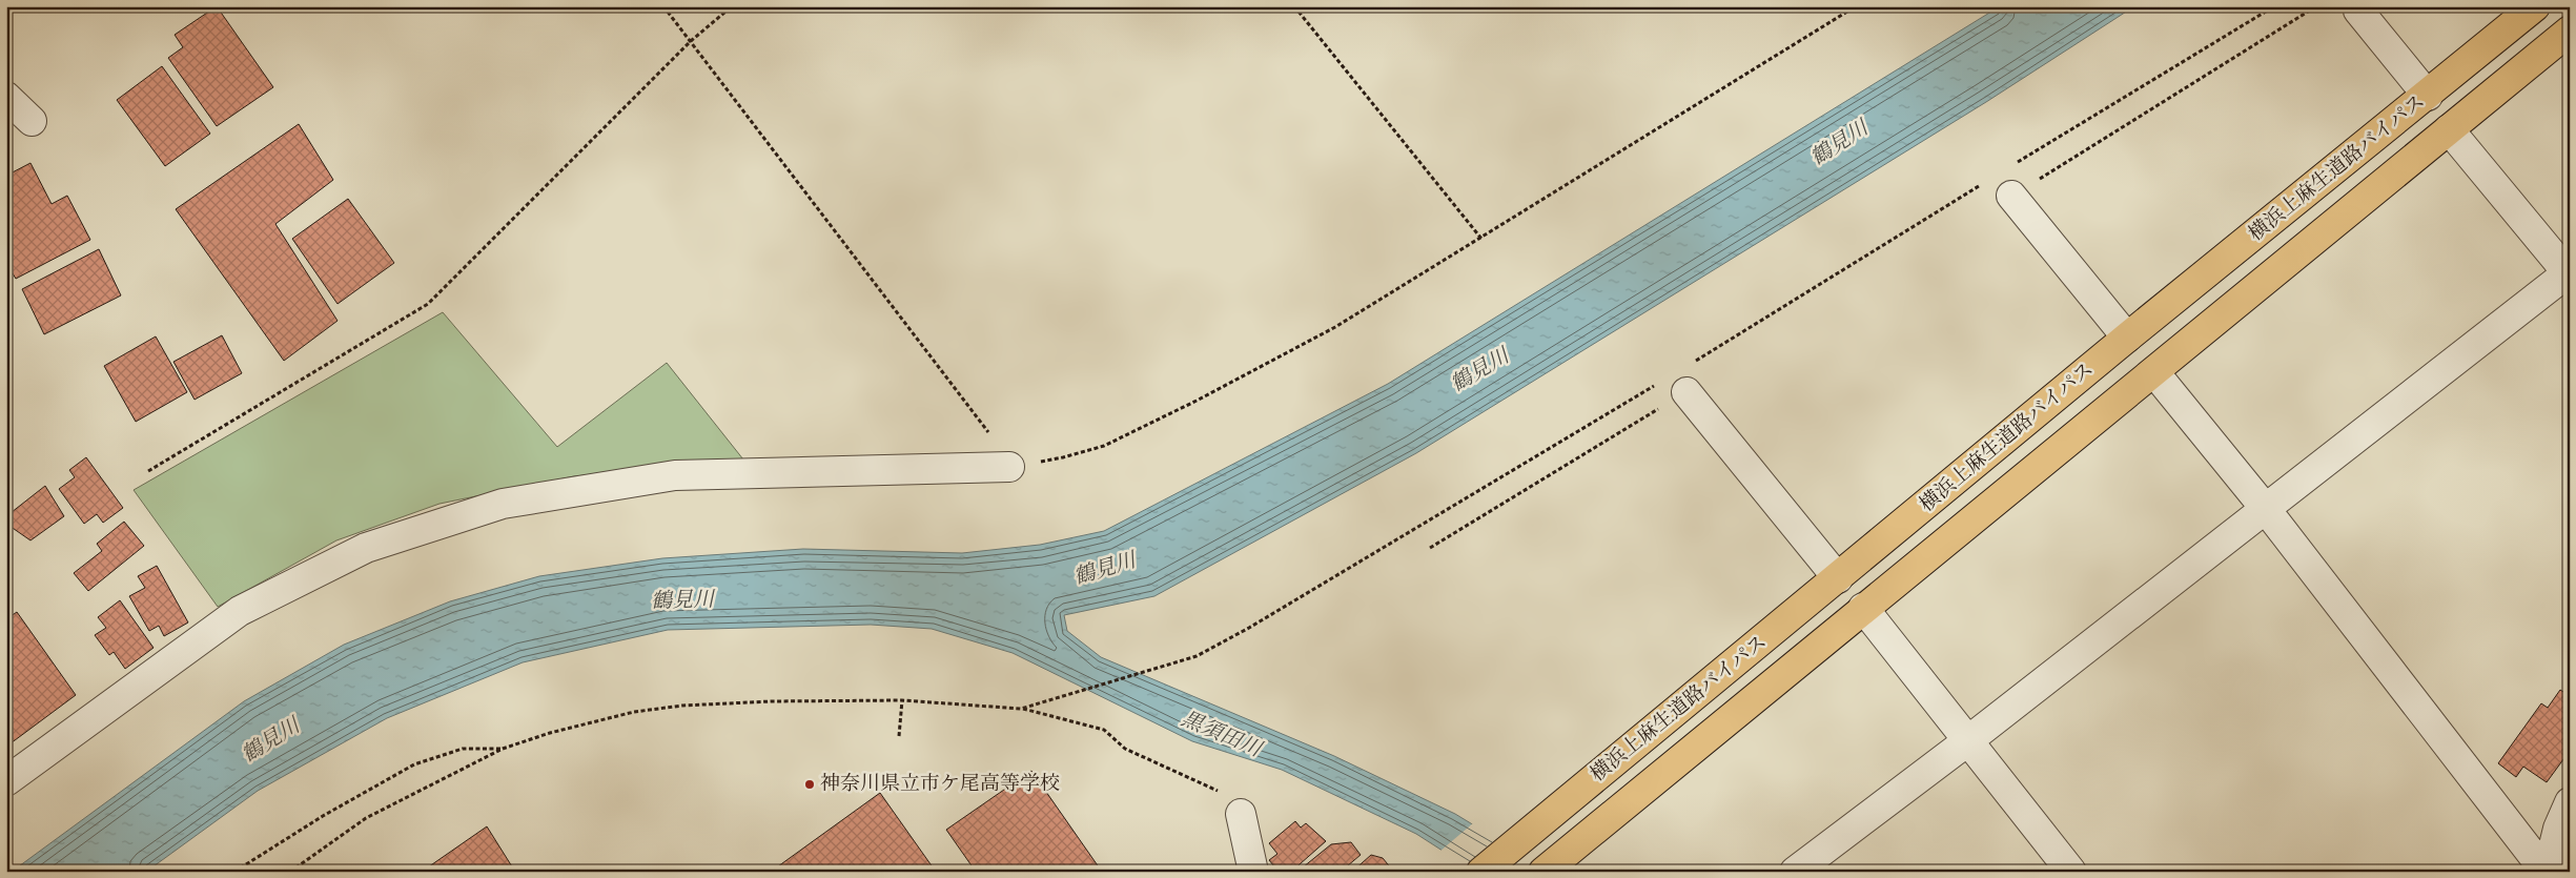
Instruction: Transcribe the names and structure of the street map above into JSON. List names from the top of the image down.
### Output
{
  "streets": {
    "main road": ["横浜上麻生道路バイパス"]
  },
  "water": ["鶴見川", "黒須田川"],
  "places": ["神奈川県立市ケ尾高等学校"]
}
